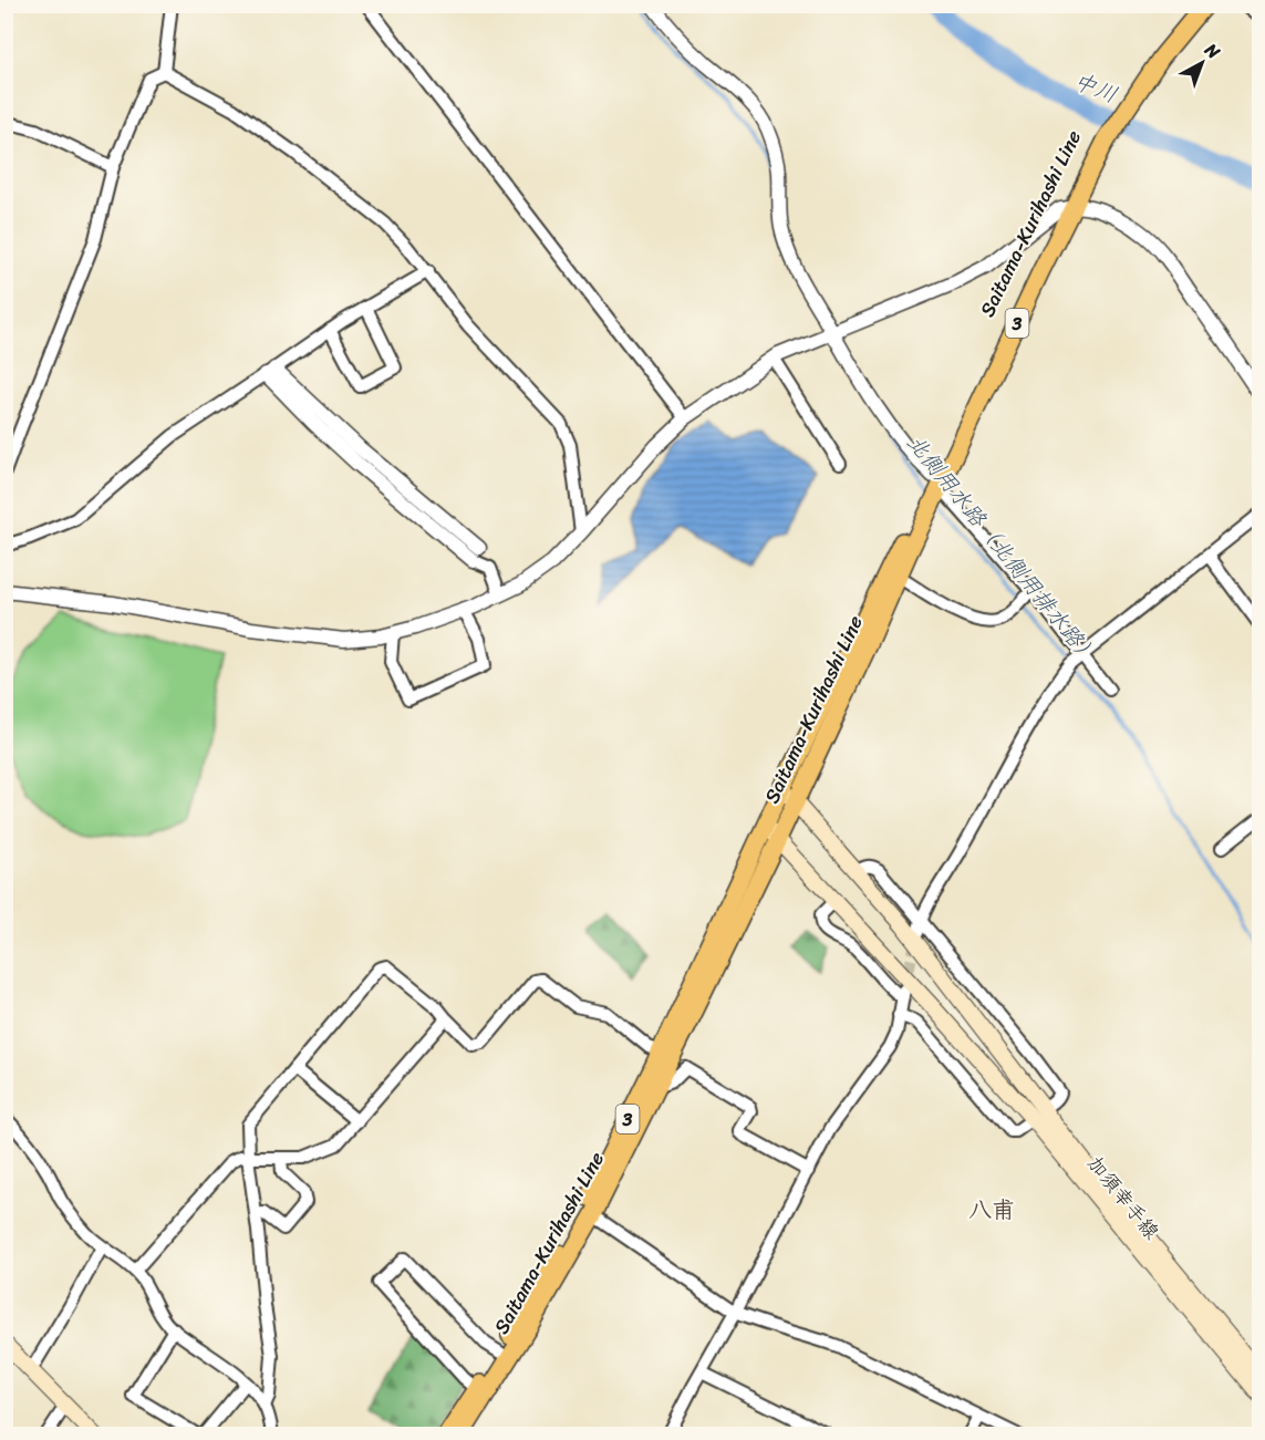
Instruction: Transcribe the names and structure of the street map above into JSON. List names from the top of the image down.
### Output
{
  "streets": {
    "main road": ["Saitama-Kurihashi Line", "3", "加須幸手線"]
  },
  "districts": ["八甫"],
  "water": ["中川", "北側用水路（北側用排水路）"],
  "north": "top right"
}
